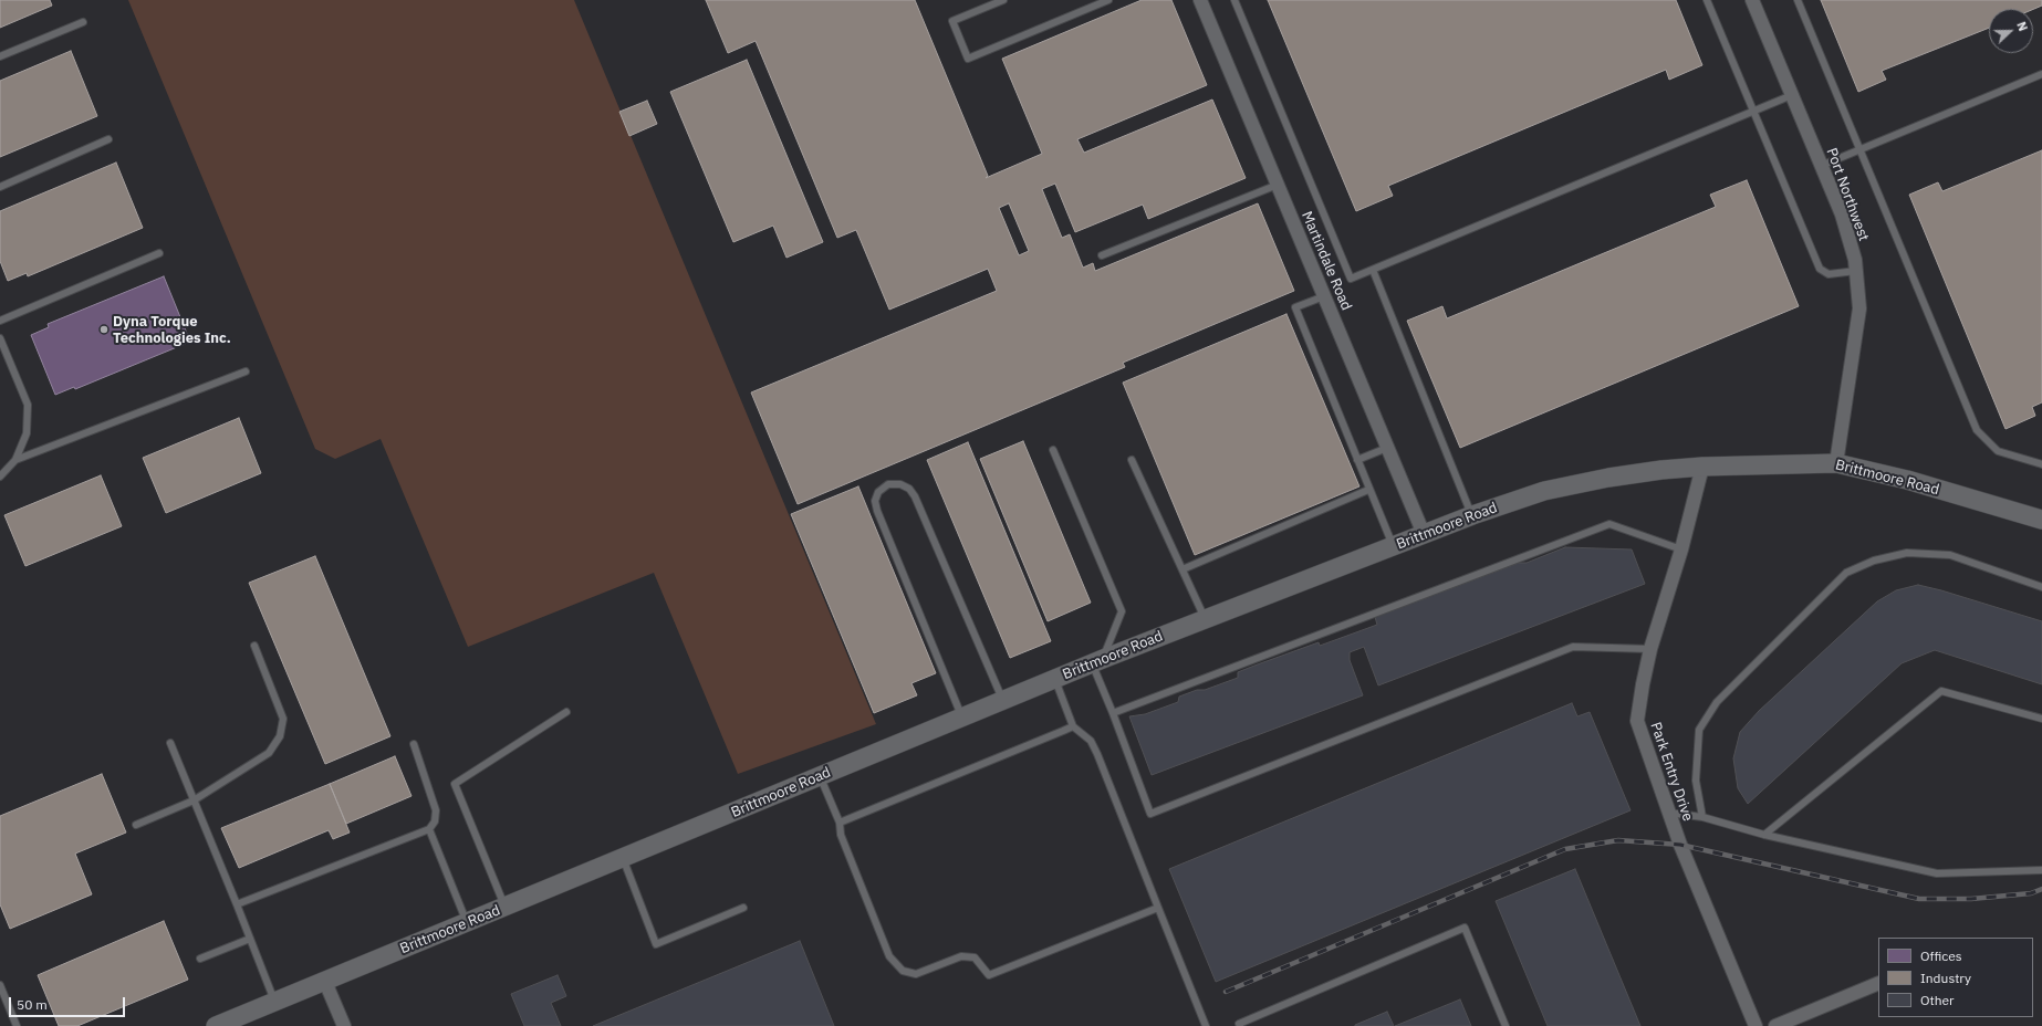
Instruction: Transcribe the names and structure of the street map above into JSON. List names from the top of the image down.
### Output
{
  "streets": {
    "main road": ["Brittmoore Road"],
    "street": ["Port Northwest", "Martindale Road", "Park Entry Drive"]
  },
  "crossings": [
    ["Port Northwest", "Brittmoore Road"],
    ["Martindale Road", "Brittmoore Road"],
    ["Brittmoore Road", "Park Entry Drive"]
  ],
  "places": ["Dyna Torque Technologies Inc."],
  "legend": ["Offices", "Industry", "Other"],
  "scale_bar": "50 m",
  "north": "right"
}
